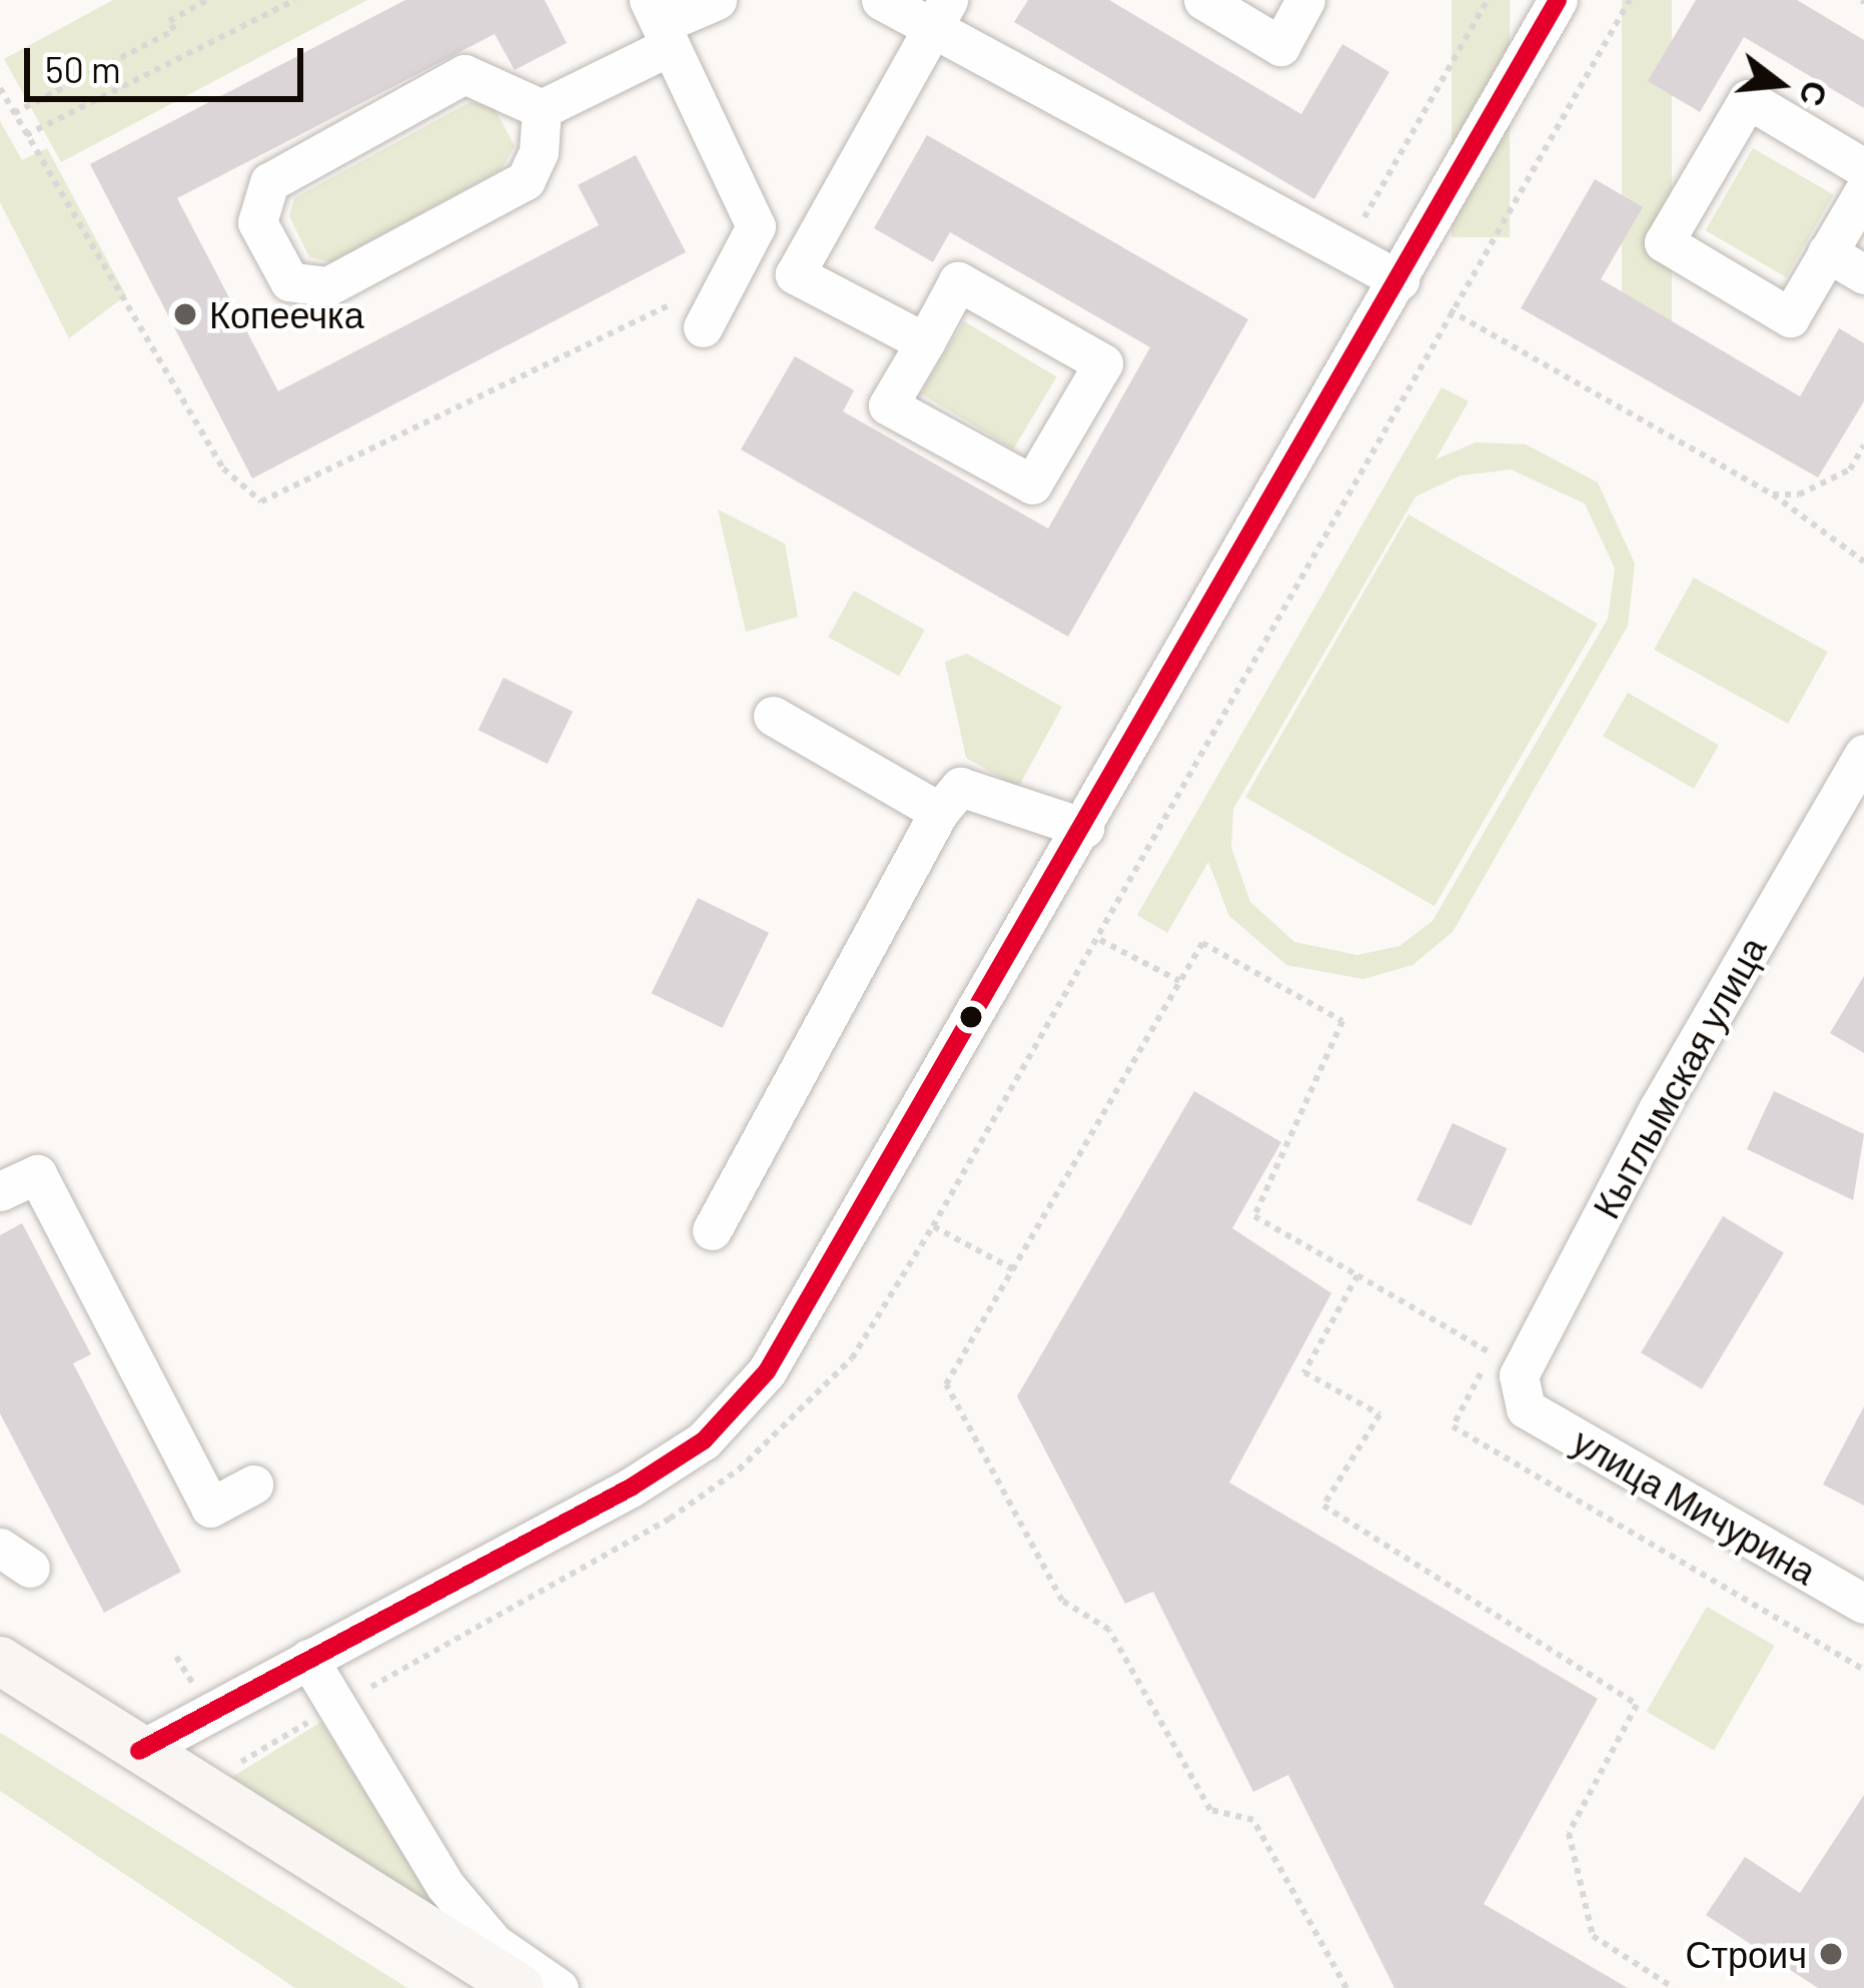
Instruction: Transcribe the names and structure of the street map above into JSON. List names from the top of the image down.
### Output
{
  "streets": {
    "street": ["Кытлымская улица", "улица Мичурина"]
  },
  "crossings": [
    ["Кытлымская улица", "улица Мичурина"]
  ],
  "places": ["Копеечка", "Строич"],
  "scale_bar": "50 m",
  "north": "right"
}
